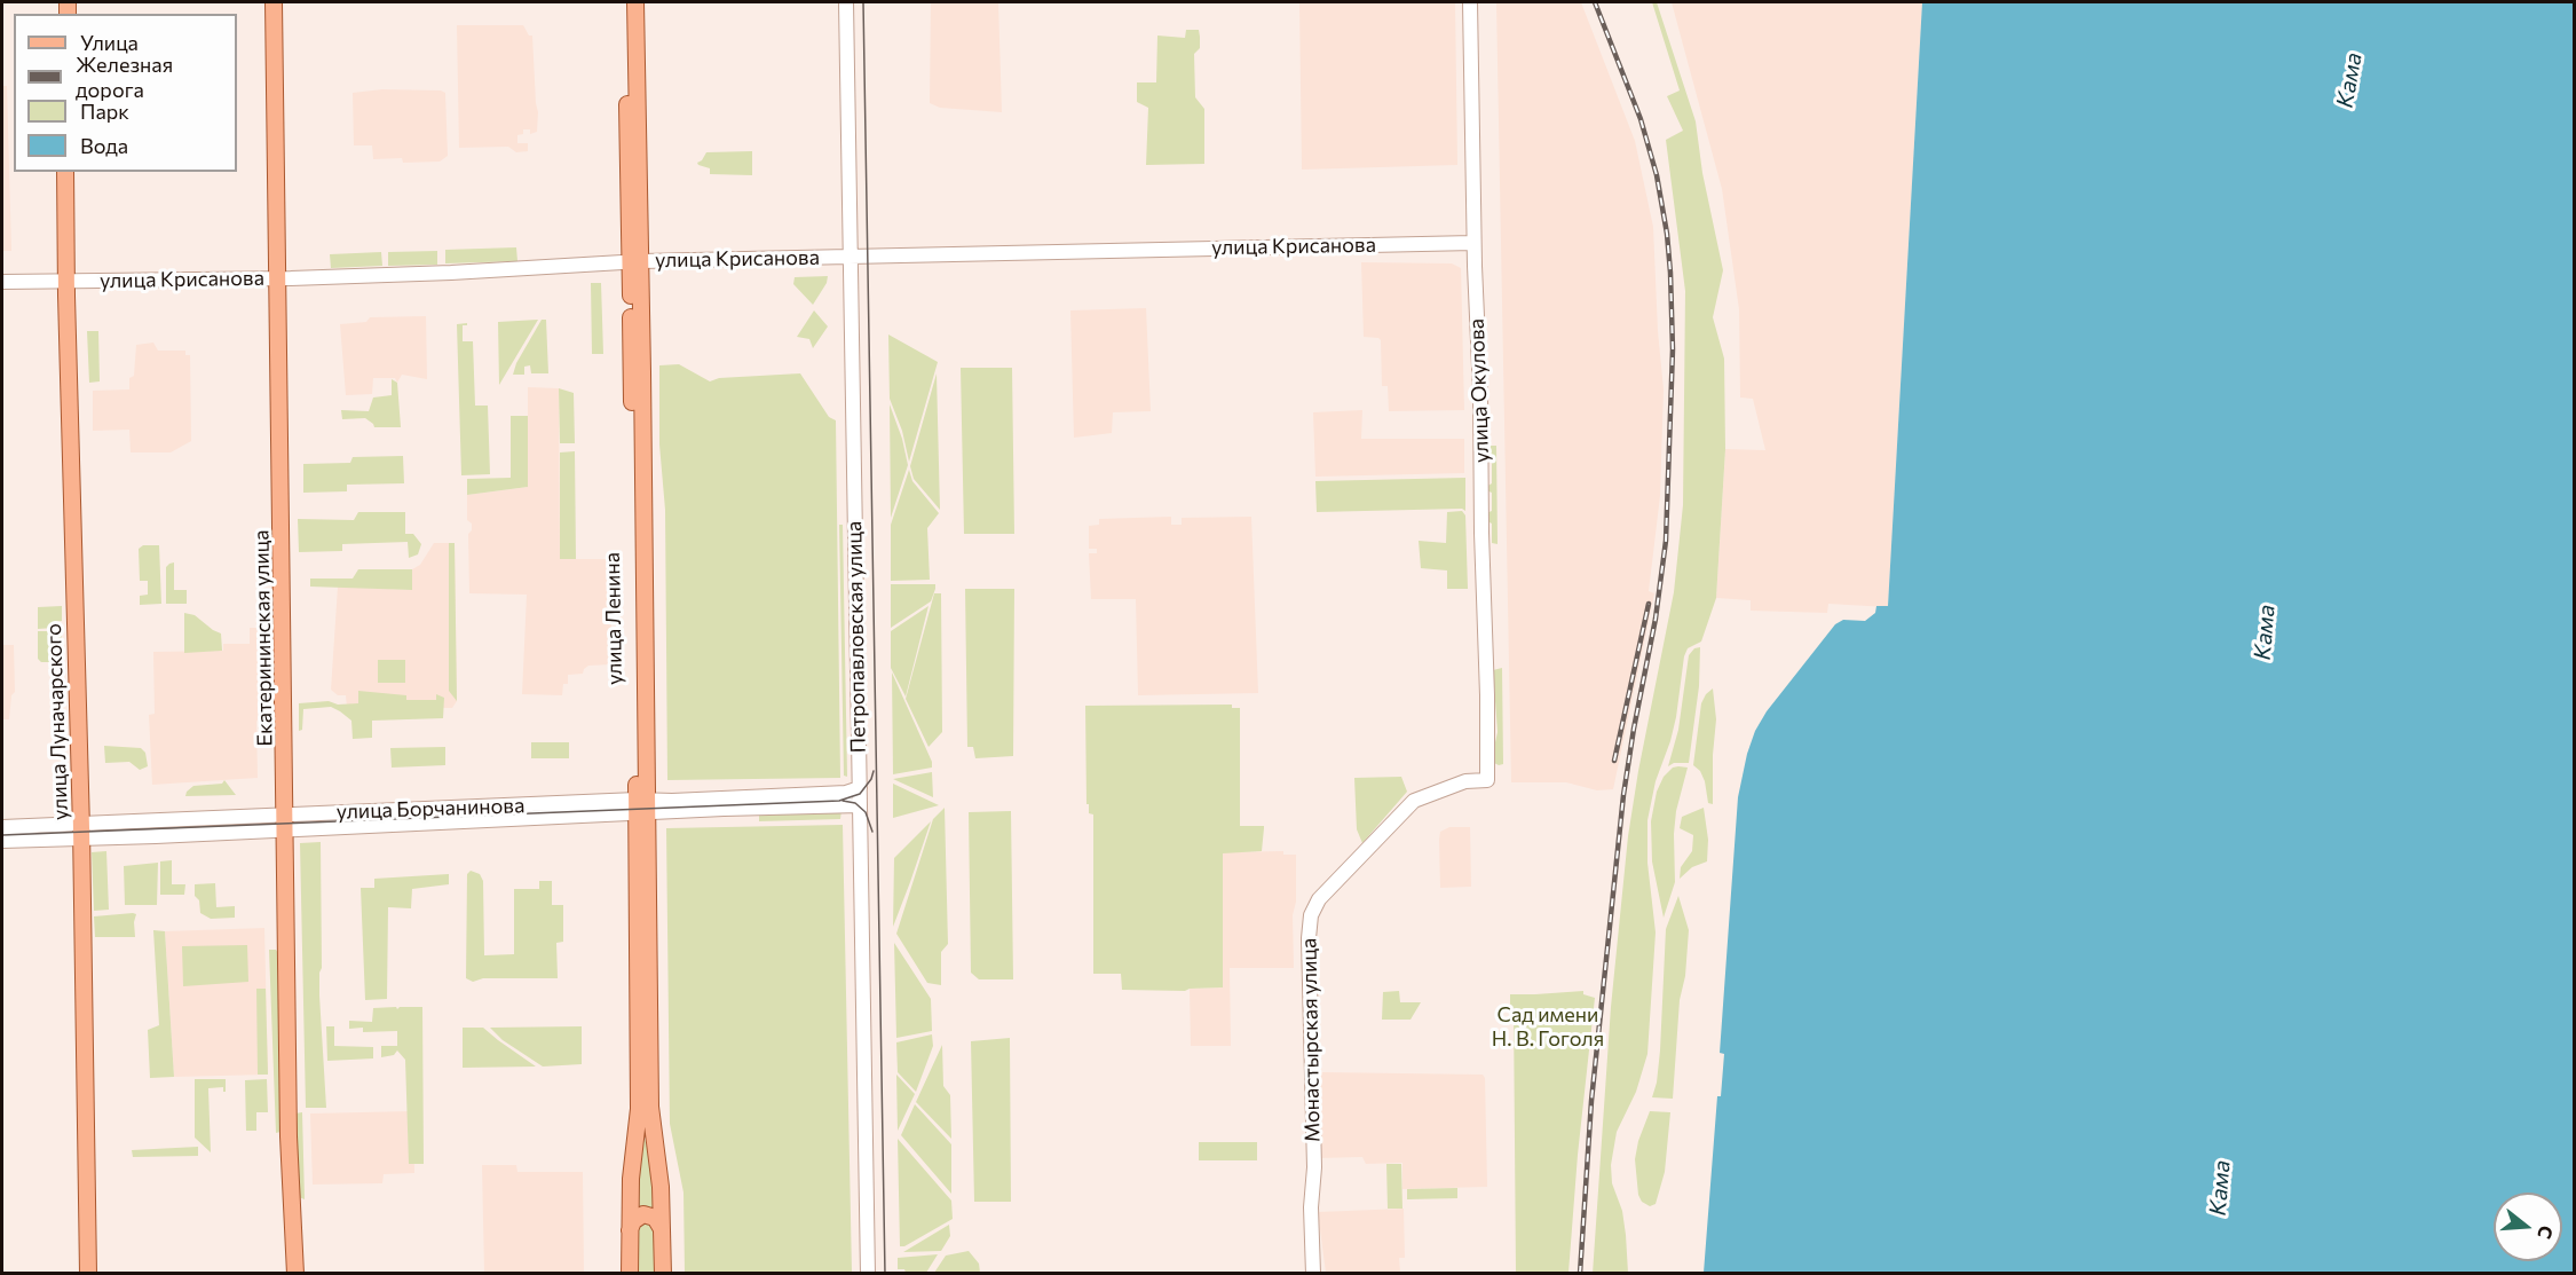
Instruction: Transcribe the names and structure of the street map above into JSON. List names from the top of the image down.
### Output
{
  "streets": {
    "main road": [
      "улица Крисанова",
      "улица Окулова",
      "улица Ленина",
      "Петропавловская улица",
      "Екатерининская улица",
      "улица Луначарского",
      "улица Борчанинова",
      "Монастырская улица"
    ]
  },
  "crossings": [
    ["улица Крисанова", "улица Окулова"],
    ["улица Крисанова", "улица Ленина"],
    ["улица Крисанова", "Петропавловская улица"],
    ["улица Крисанова", "Екатерининская улица"],
    ["улица Крисанова", "улица Луначарского"],
    ["улица Окулова", "Монастырская улица"],
    ["улица Ленина", "улица Борчанинова"],
    ["Петропавловская улица", "улица Борчанинова"],
    ["Екатерининская улица", "улица Борчанинова"],
    ["улица Луначарского", "улица Борчанинова"]
  ],
  "water": ["Кама"],
  "parks": ["Сад имени Н. В. Гоголя"],
  "legend": [
    "Улица",
    "Железная дорога",
    "Парк",
    "Вода"
  ],
  "north": "right"
}
